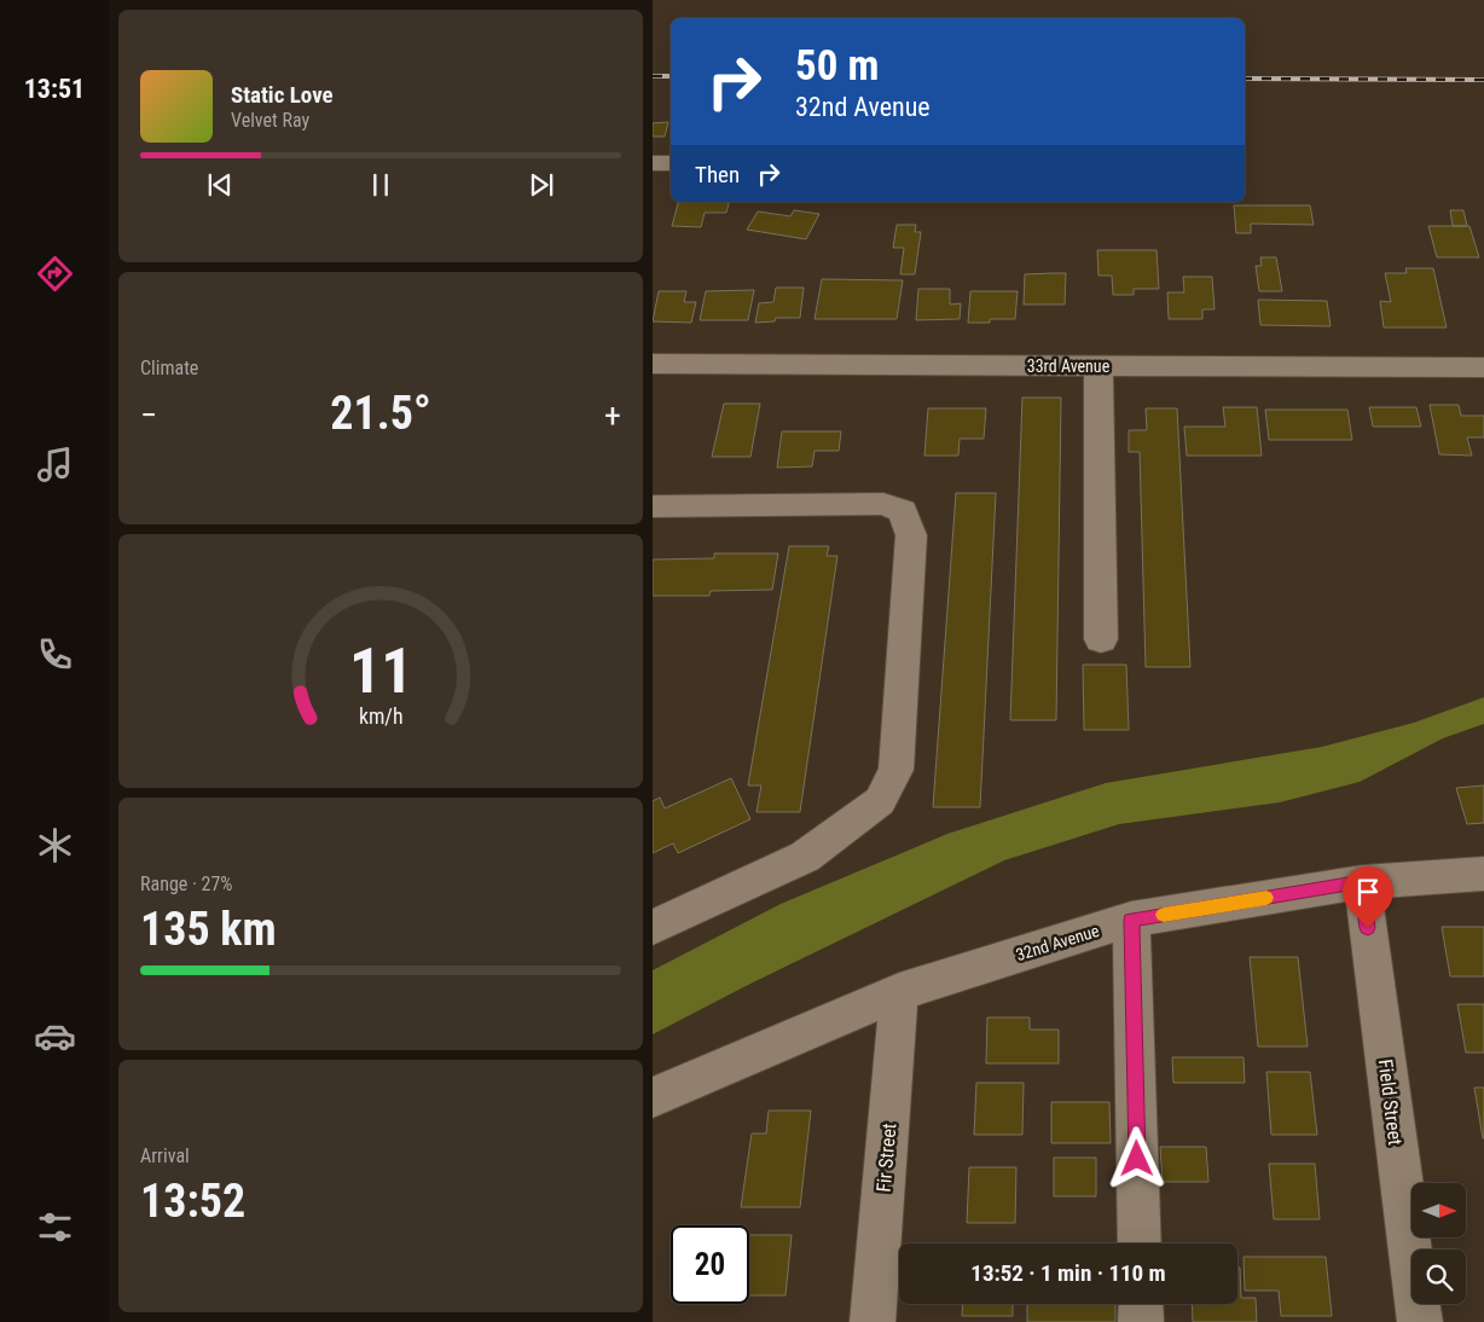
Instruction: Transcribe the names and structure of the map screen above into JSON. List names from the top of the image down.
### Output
{
  "streets": {
    "street": [
      "33rd Avenue",
      "32nd Avenue",
      "Field Street",
      "Fir Street"
    ]
  },
  "crossings": [
    ["32nd Avenue", "Field Street"],
    ["32nd Avenue", "Fir Street"]
  ],
  "north": "right",
  "page": {
    "tabs": "13:51",
    "turn": ["50 m", "32nd Avenue"],
    "song": ["Static Love", "Velvet Ray"],
    "then": "Then",
    "tile": [
      "Climate",
      ["Range · 27%", "135 km"],
      ["Arrival", "13:52"]
    ],
    "heat": ["−", "21.5°", "+"],
    "limit": "20",
    "trip": "13:52 · 1 min · 110 m",
    "gauge": ["11", "km/h"]
  }
}
